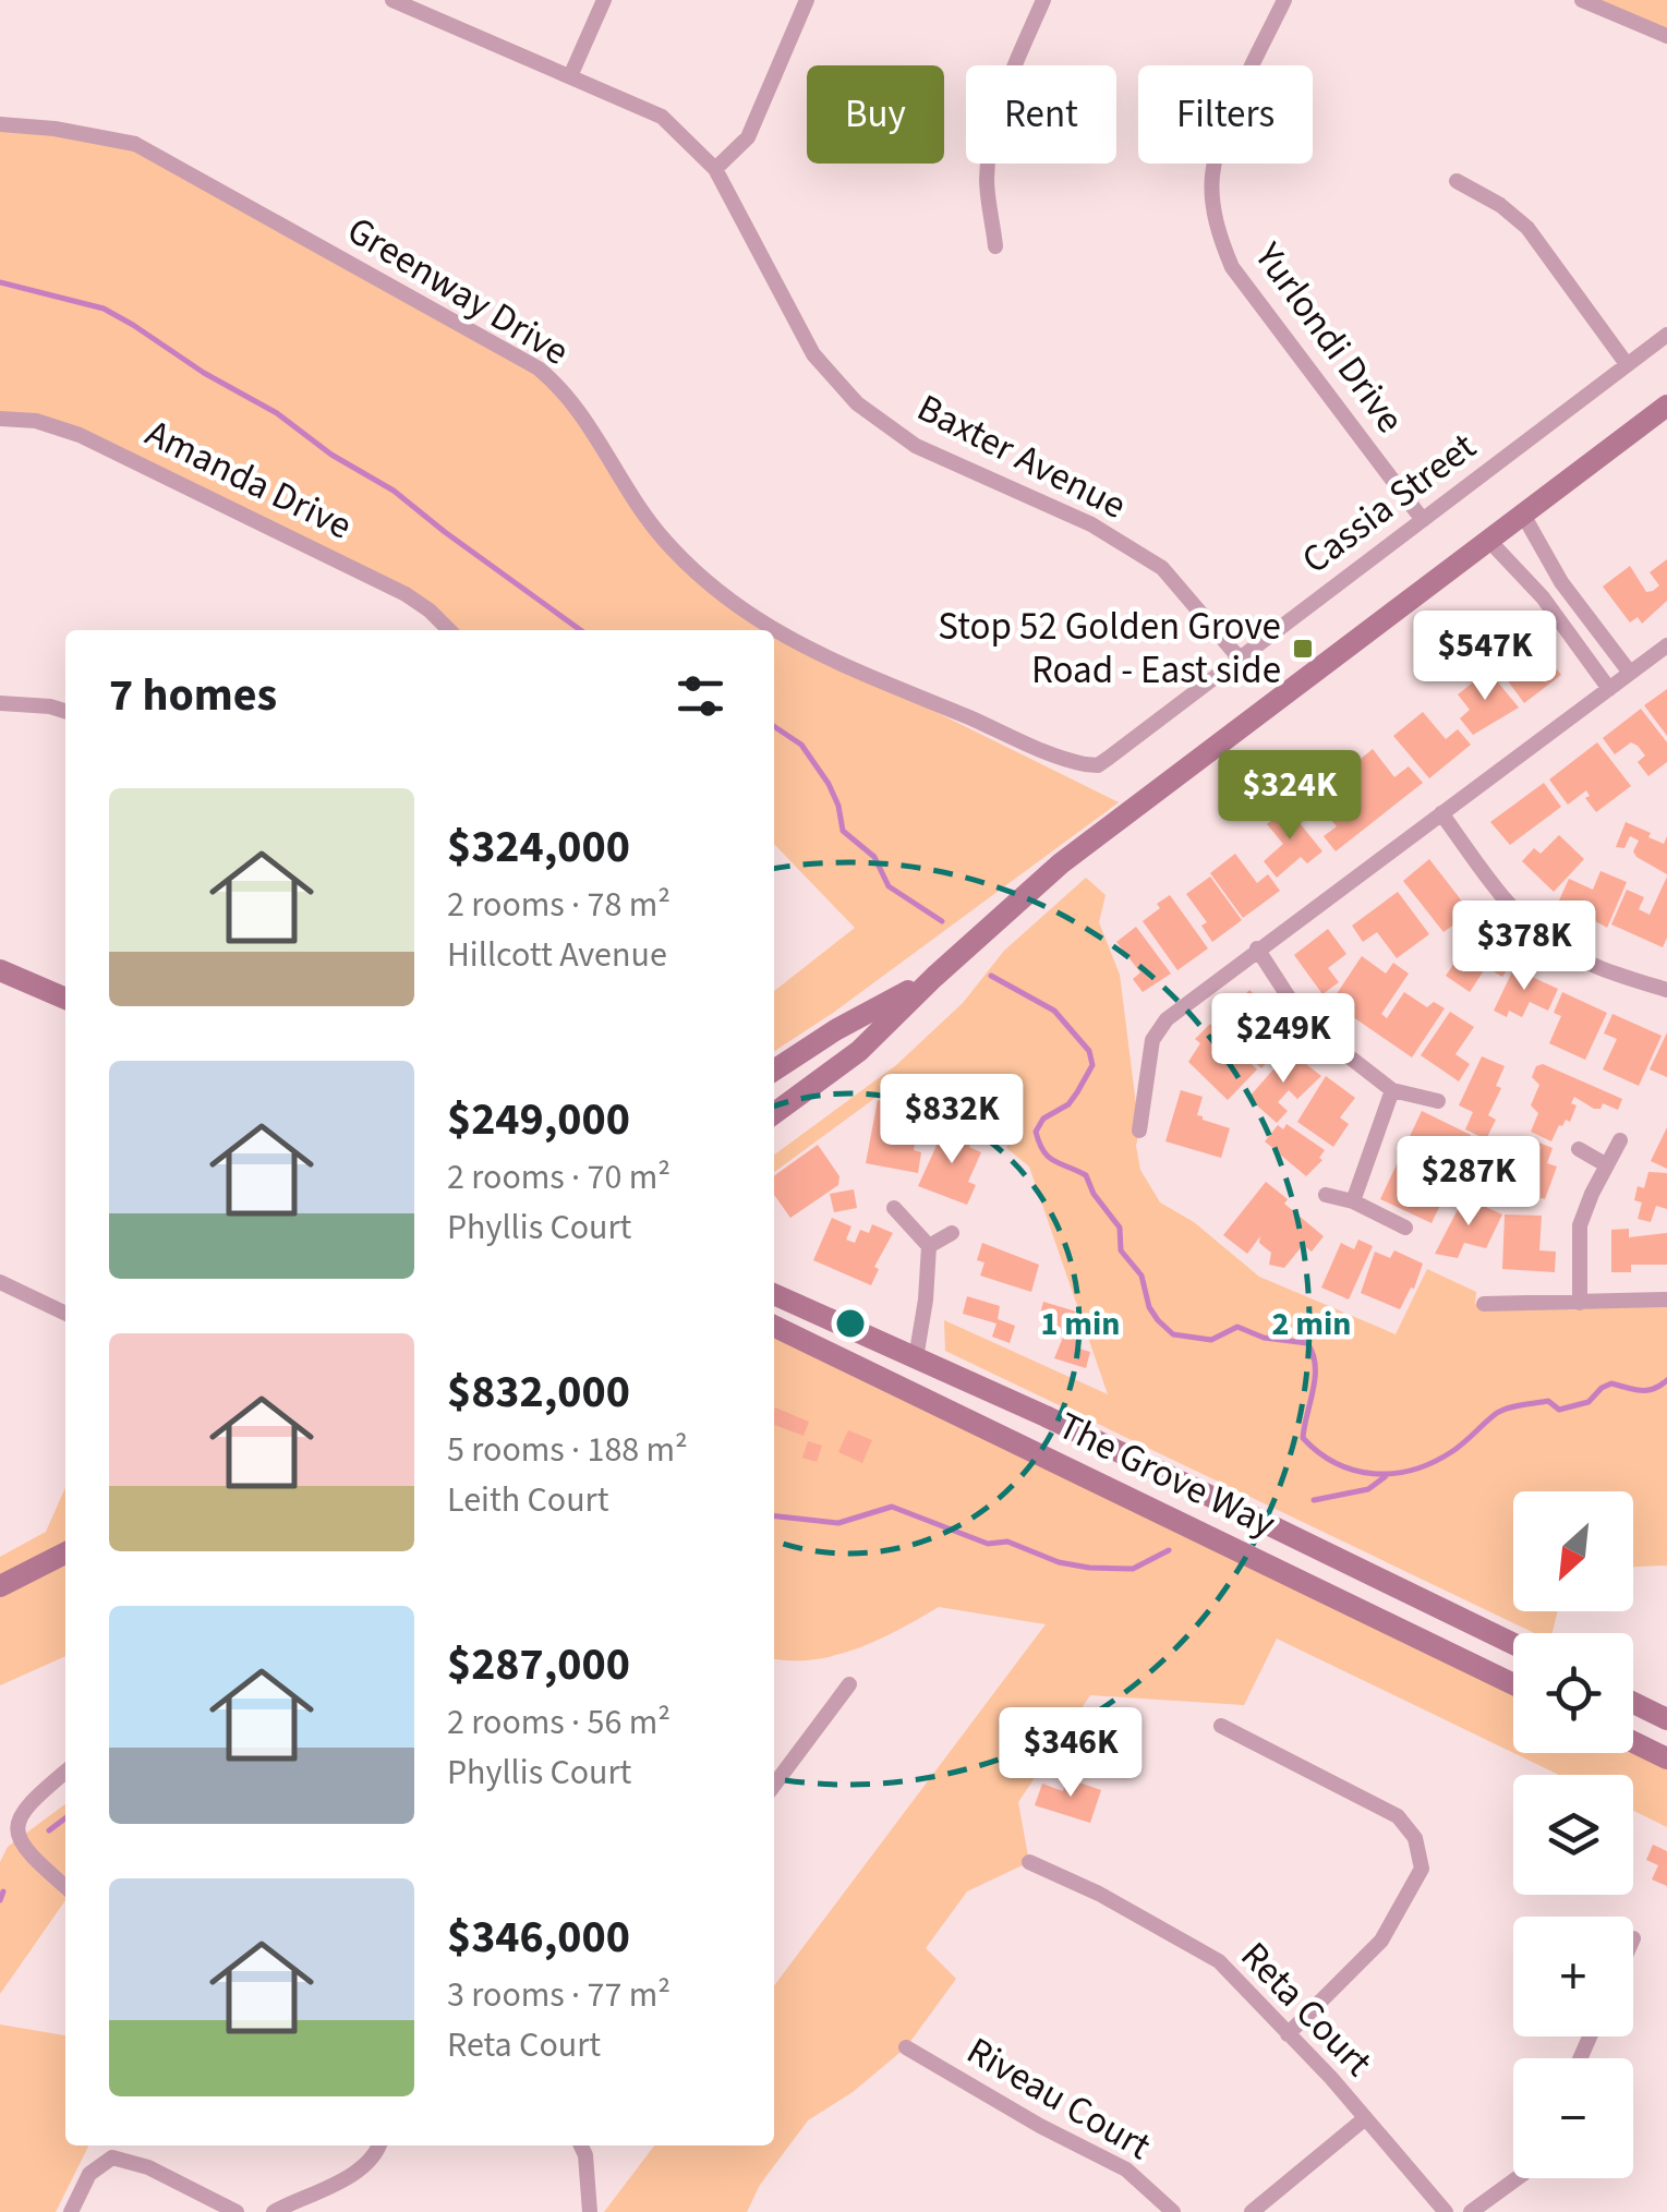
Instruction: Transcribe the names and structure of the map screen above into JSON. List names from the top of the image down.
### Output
{
  "streets": {
    "main road": ["The Grove Way"],
    "street": [
      "Greenway Drive",
      "Yurlondi Drive",
      "Baxter Avenue",
      "Amanda Drive",
      "Cassia Street",
      "Reta Court",
      "Riveau Court"
    ]
  },
  "crossings": [
    ["Greenway Drive", "Cassia Street"],
    ["Yurlondi Drive", "Cassia Street"],
    ["Baxter Avenue", "Cassia Street"]
  ],
  "places": {
    "transit": ["Stop 52 Golden Grove Road - East side"]
  },
  "north": "bottom left",
  "page": {
    "chip": ["Buy", "Rent", "Filters"],
    "price": [
      "$547K",
      "$324K",
      "$378K",
      "$249K",
      "$832K",
      "$287K",
      "$346K"
    ],
    "heading": "7 homes",
    "list": [
      {
        "name": "$324,000",
        "note": "2 rooms · 78 m² · Hillcott Avenue"
      },
      {
        "name": "$249,000",
        "note": "2 rooms · 70 m² · Phyllis Court"
      },
      {
        "name": "$832,000",
        "note": "5 rooms · 188 m² · Leith Court"
      },
      {
        "name": "$287,000",
        "note": "2 rooms · 56 m² · Phyllis Court"
      },
      {
        "name": "$346,000",
        "note": "3 rooms · 77 m² · Reta Court"
      }
    ],
    "map_buttons": ["+", "−"]
  },
  "rings": ["1 min", "2 min"]
}
